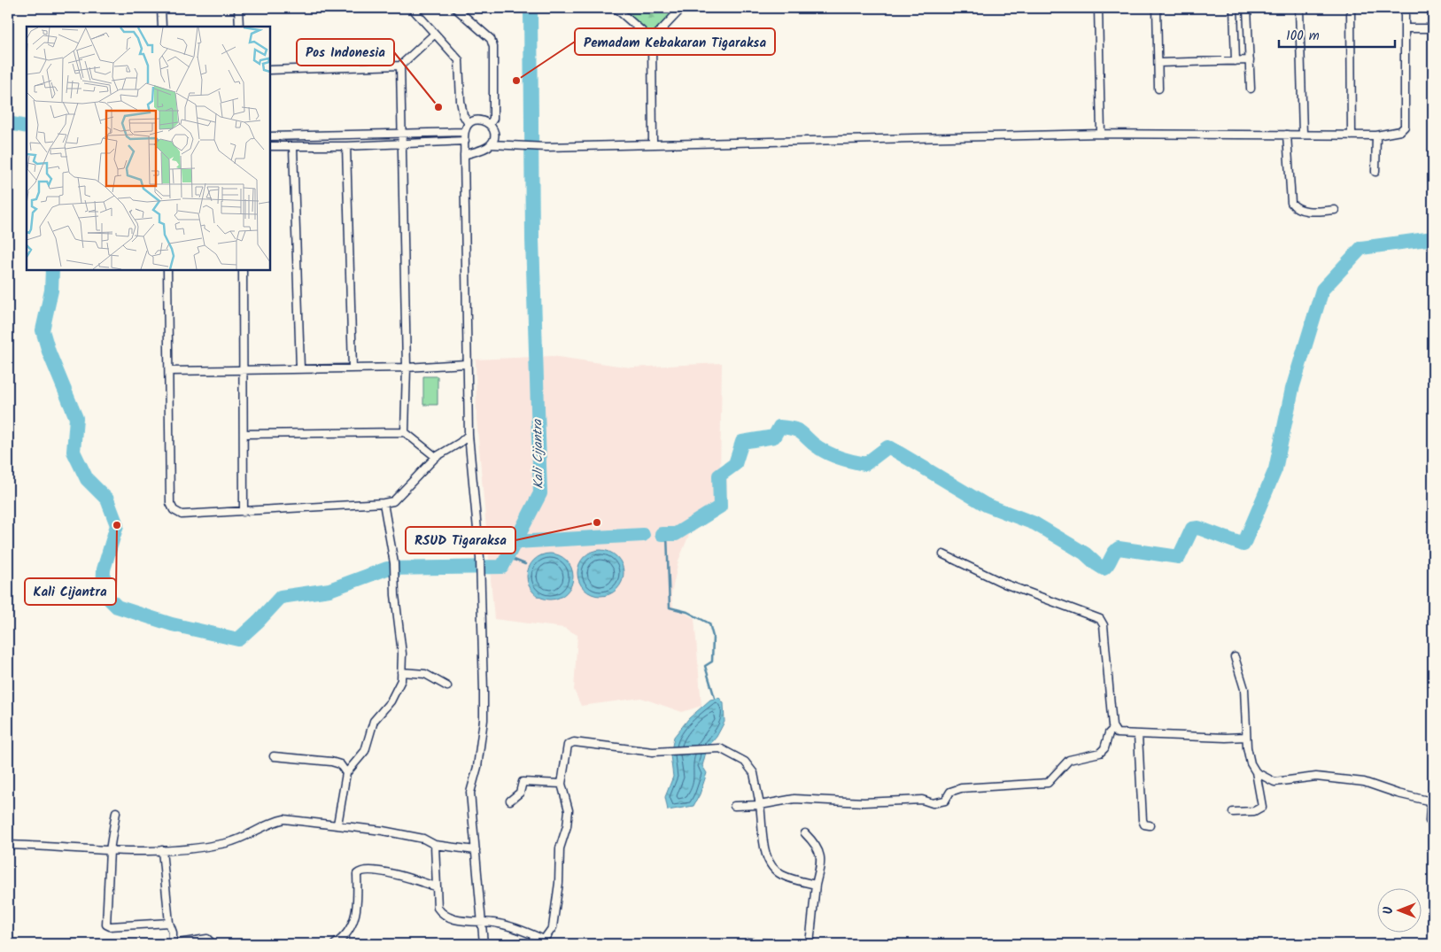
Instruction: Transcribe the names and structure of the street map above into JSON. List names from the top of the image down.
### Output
{
  "water": ["Kali Cijantra"],
  "places": [
    "Pemadam Kebakaran Tigaraksa",
    "Pos Indonesia",
    "RSUD Tigaraksa",
    "Kali Cijantra"
  ],
  "scale_bar": "100 m",
  "north": "left"
}
